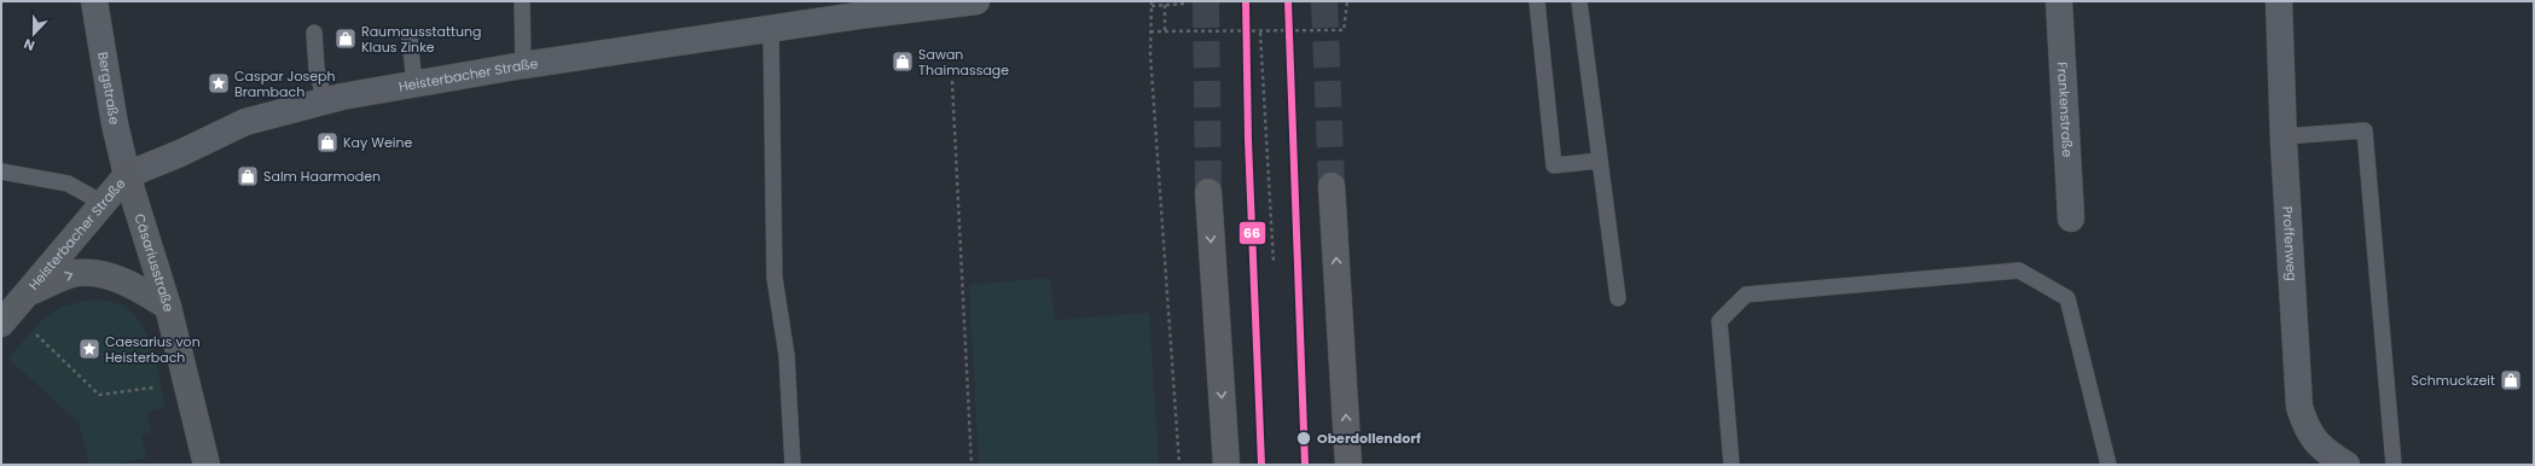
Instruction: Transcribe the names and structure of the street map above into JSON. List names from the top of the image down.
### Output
{
  "streets": {
    "main road": ["Heisterbacher Straße", "Cäsariusstraße"],
    "street": ["Bergstraße", "Frankenstraße", "Proffenweg"]
  },
  "crossings": [
    ["Heisterbacher Straße", "Bergstraße"],
    ["Heisterbacher Straße", "Cäsariusstraße"],
    ["Bergstraße", "Cäsariusstraße"]
  ],
  "places": {
    "shop": [
      "Raumausstattung Klaus Zinke",
      "Sawan Thaimassage",
      "Kay Weine",
      "Salm Haarmoden",
      "Schmuckzeit"
    ],
    "place": ["Caspar Joseph Brambach", "Caesarius von Heisterbach"],
    "other": ["Oberdollendorf"]
  },
  "lines": ["transit line 66"],
  "north": "bottom"
}
